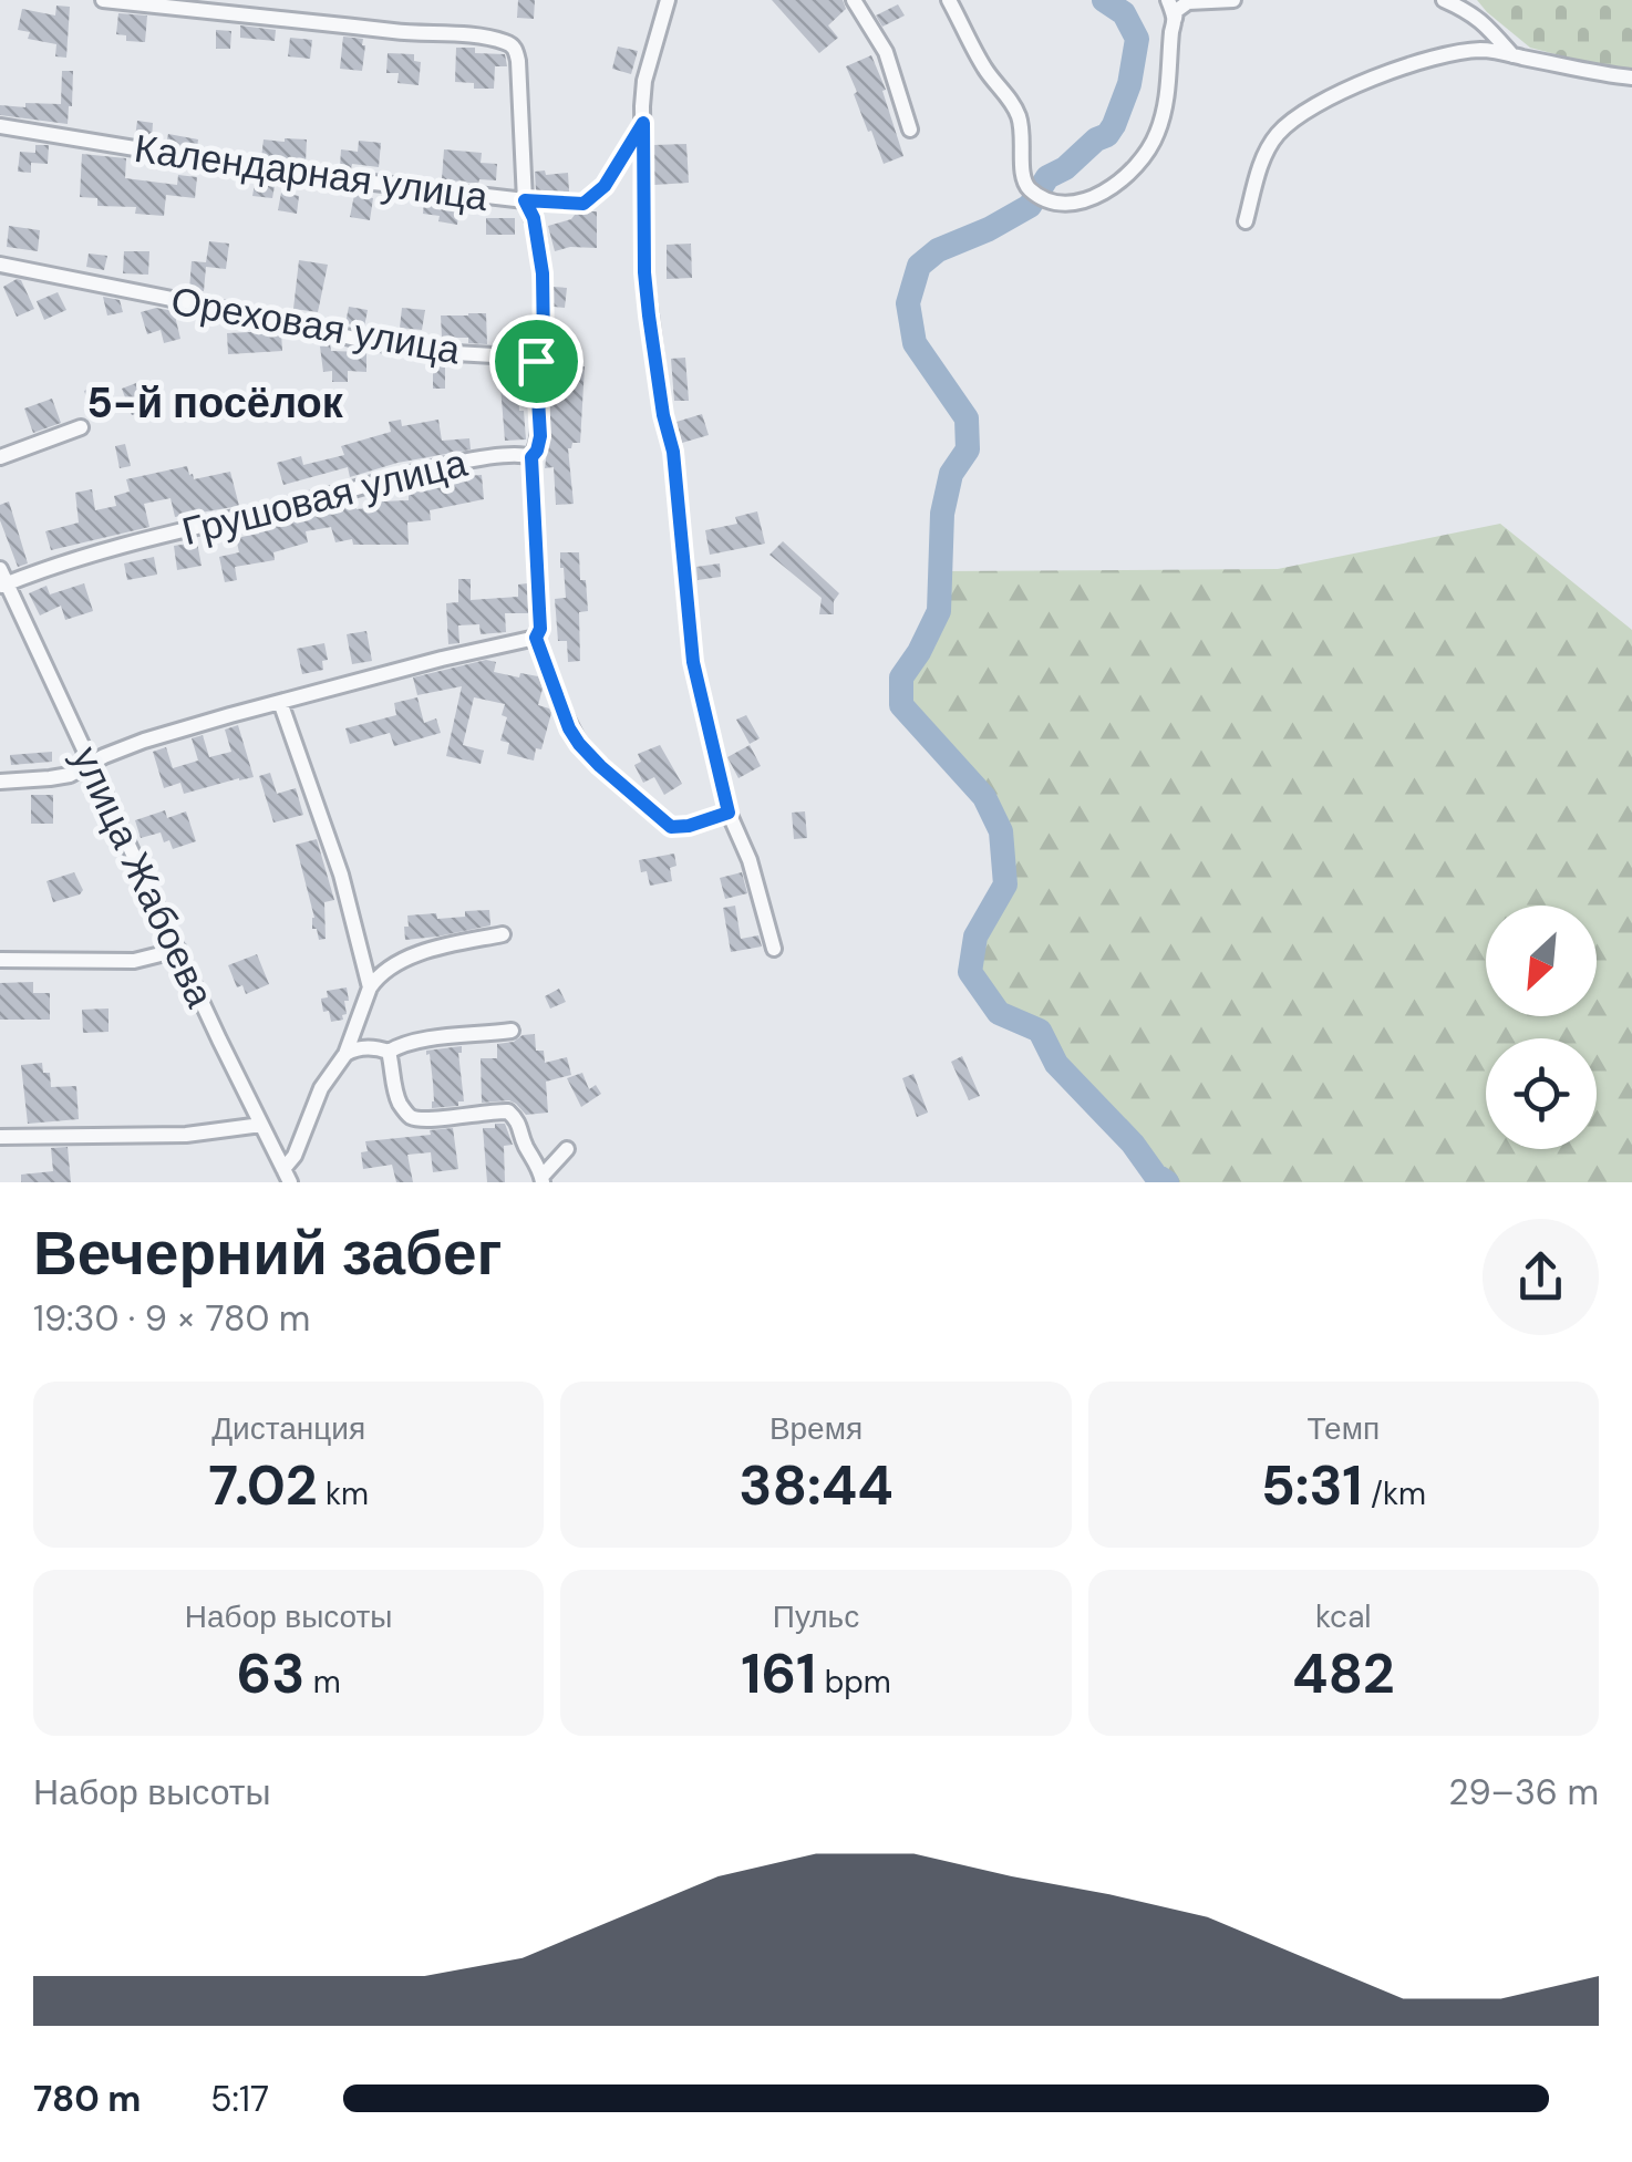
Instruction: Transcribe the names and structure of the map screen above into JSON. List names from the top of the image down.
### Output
{
  "streets": {
    "street": [
      "Календарная улица",
      "Ореховая улица",
      "Грушовая улица",
      "улица Жабоева"
    ]
  },
  "crossings": [
    ["Календарная улица", "Ореховая улица"],
    ["Грушовая улица", "улица Жабоева"]
  ],
  "districts": ["5-й посёлок"],
  "north": "bottom left",
  "page": {
    "heading": ["Вечерний забег", "19:30 · 9 × 780 m"],
    "stats": [
      ["Дистанция", "7.02 km"],
      ["Время", "38:44"],
      ["Темп", "5:31 /km"],
      ["Набор высоты", "63 m"],
      ["Пульс", "161 bpm"],
      ["kcal", "482"]
    ],
    "chart": ["Набор высоты", "29–36 m"],
    "list": [
      {
        "name": "780 m",
        "note": "5:17"
      }
    ]
  }
}
